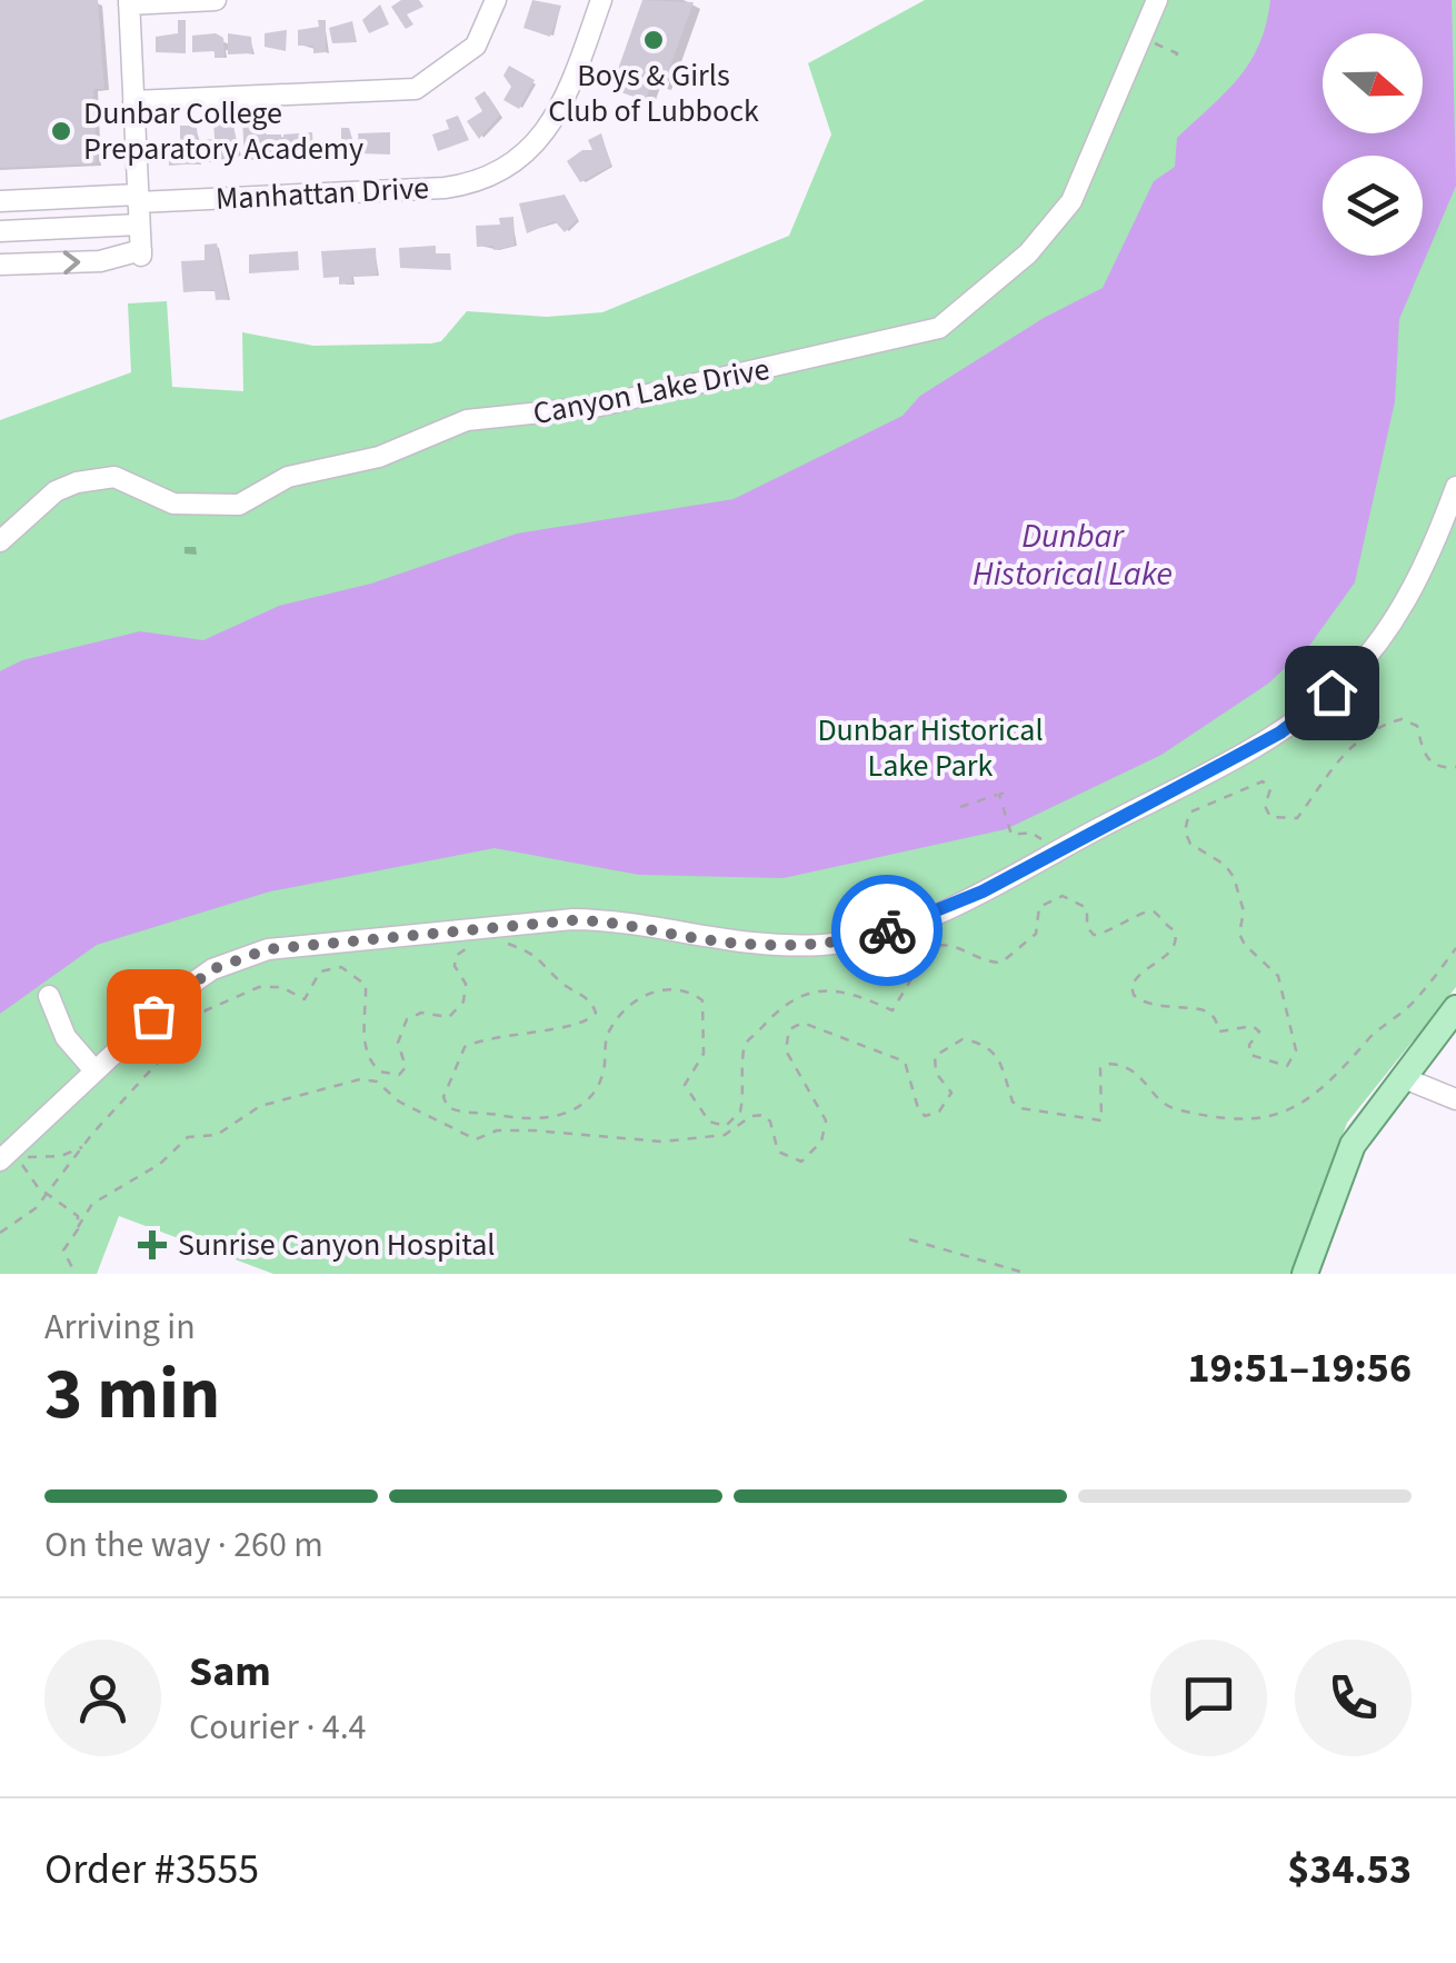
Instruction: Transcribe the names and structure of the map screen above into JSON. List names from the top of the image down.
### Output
{
  "streets": {
    "street": ["Manhattan Drive", "Canyon Lake Drive"]
  },
  "water": ["Dunbar Historical Lake"],
  "parks": ["Dunbar Historical Lake Park"],
  "places": {
    "other": ["Boys & Girls Club of Lubbock", "Dunbar College Preparatory Academy"],
    "health": ["Sunrise Canyon Hospital"]
  },
  "north": "right",
  "page": {
    "heading": ["3 min", "Arriving in", "19:51–19:56"],
    "panel": [
      "Sam",
      "Courier · 4.4",
      "Order #3555",
      "$34.53"
    ],
    "bar": "On the way · 260 m"
  }
}
